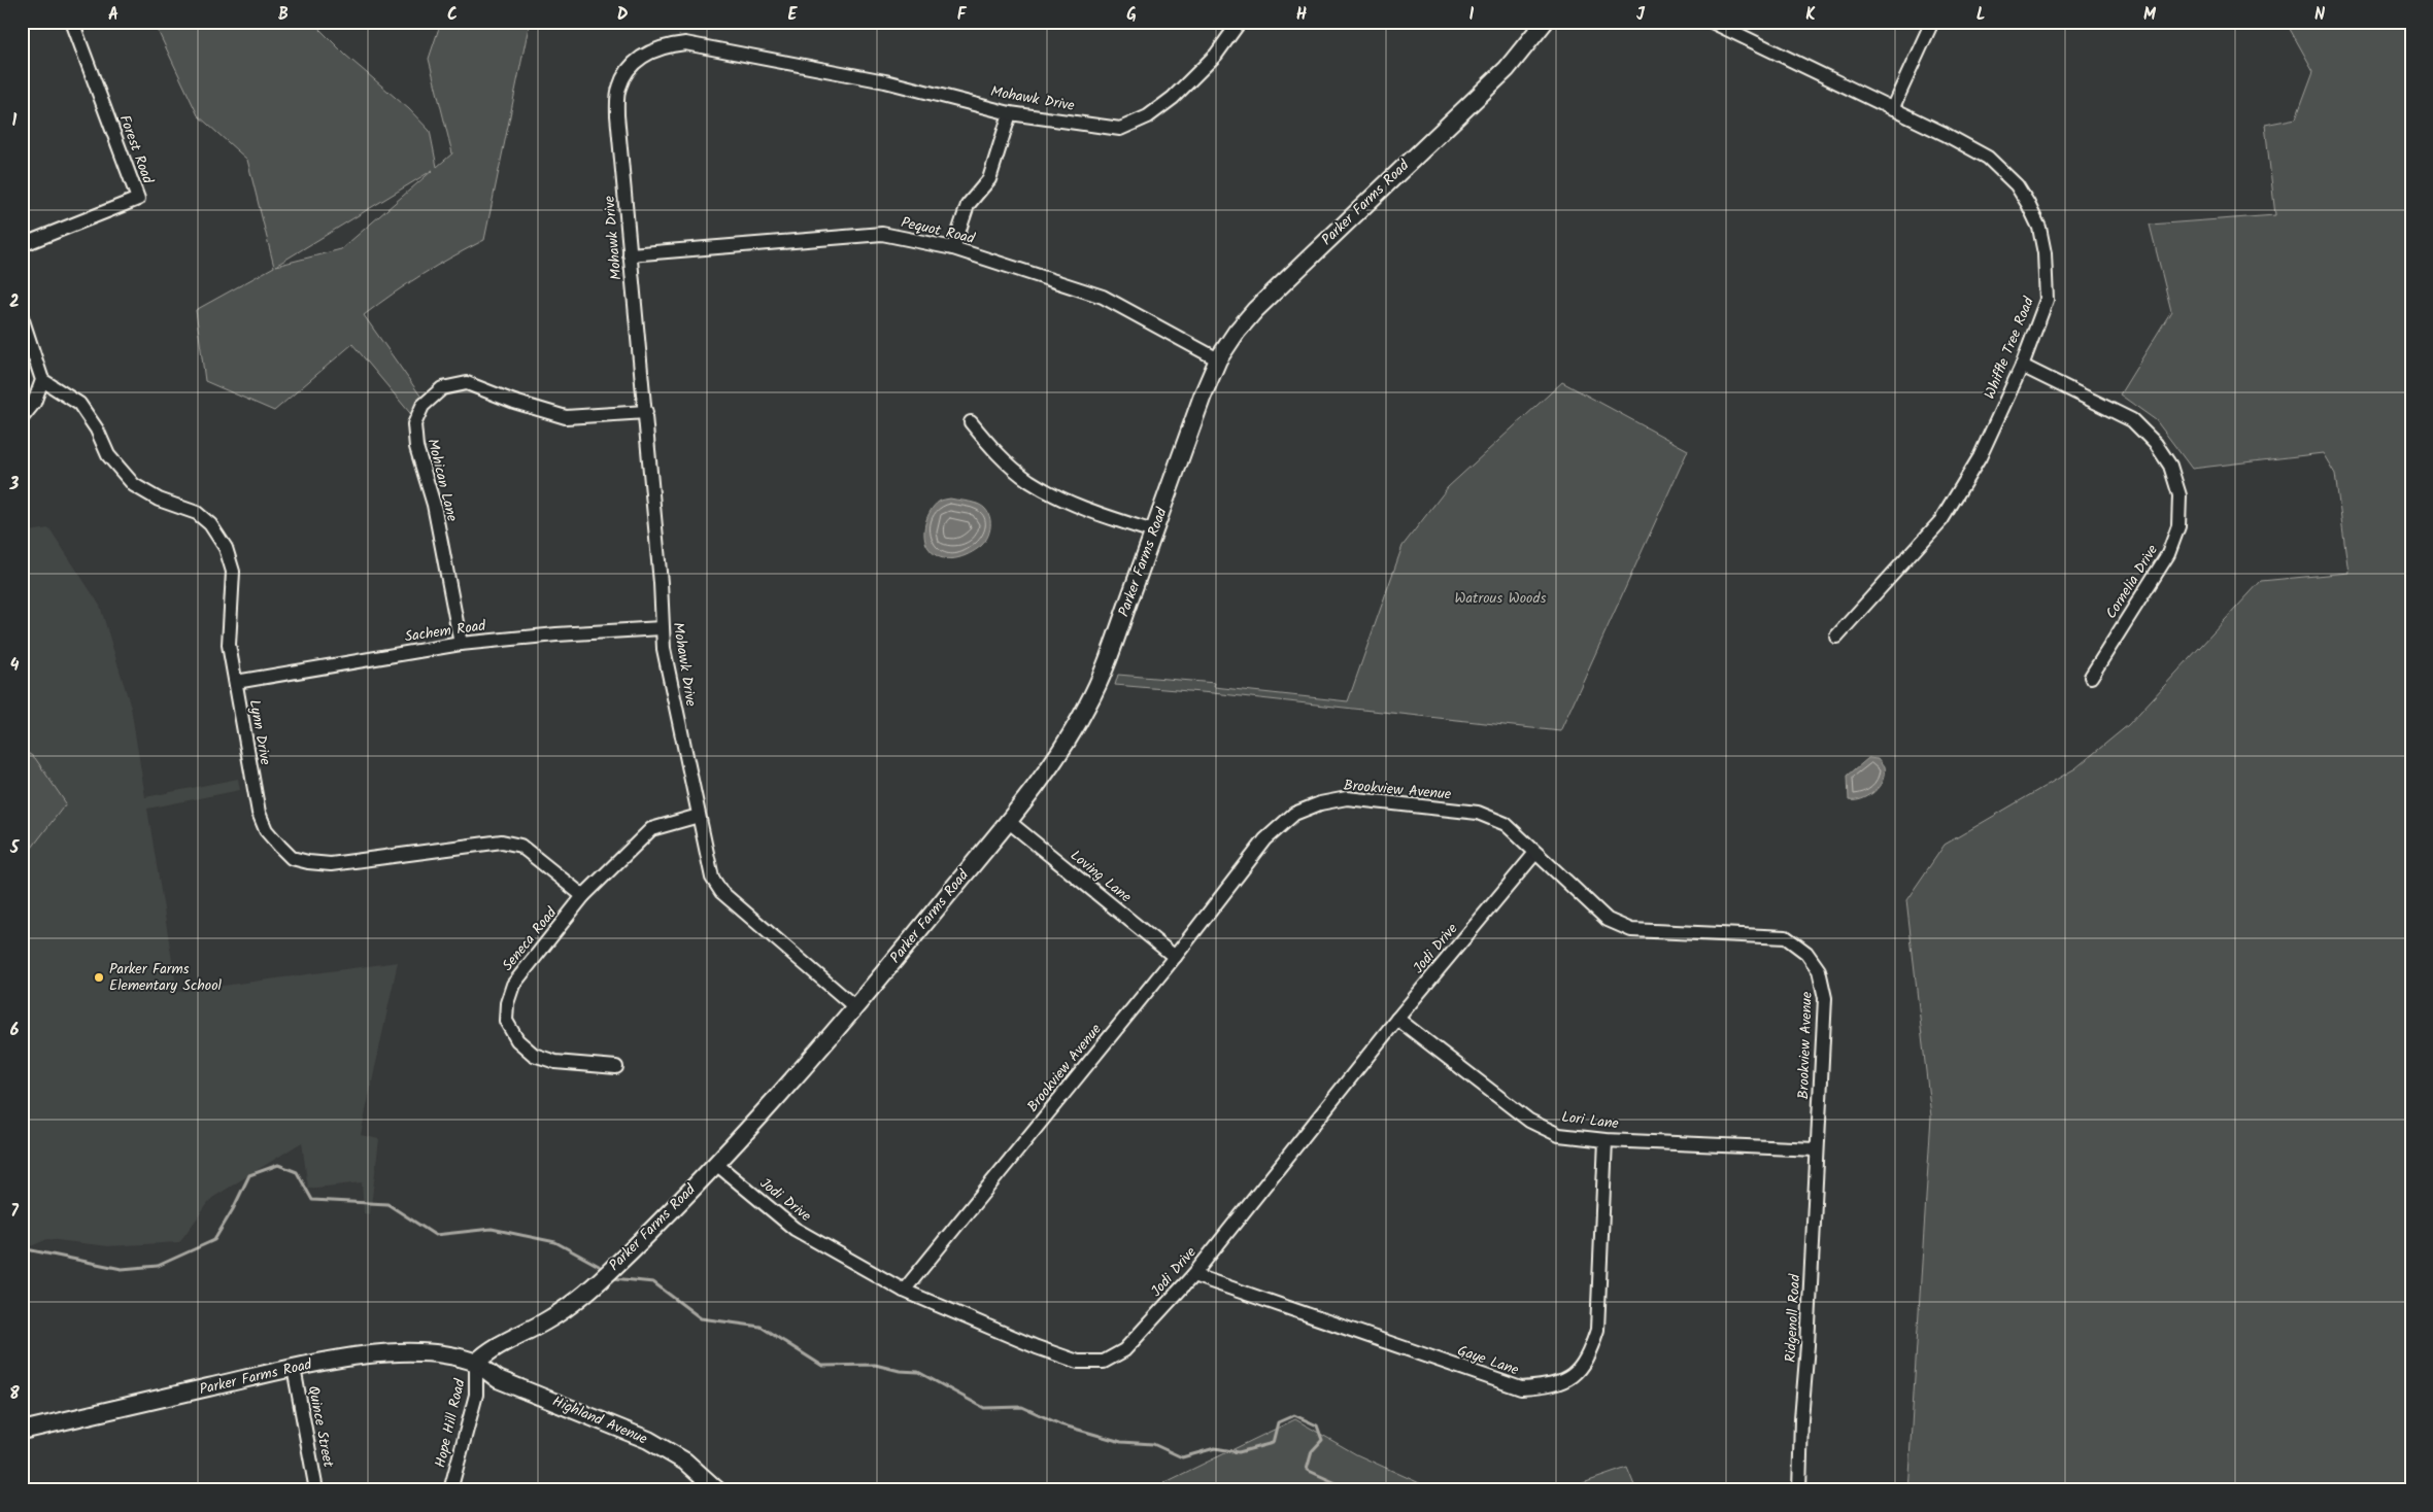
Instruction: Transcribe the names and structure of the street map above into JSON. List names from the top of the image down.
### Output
{
  "streets": {
    "street": [
      "Mohawk Drive",
      "Forest Road",
      "Parker Farms Road",
      "Pequot Road",
      "Whiffle Tree Road",
      "Mohican Lane",
      "Cornelia Drive",
      "Sachem Road",
      "Lynn Drive",
      "Brookview Avenue",
      "Loving Lane",
      "Seneca Road",
      "Jodi Drive",
      "Lori Lane",
      "Ridgenoll Road",
      "Gaye Lane",
      "Highland Avenue",
      "Hope Hill Road",
      "Quince Street"
    ]
  },
  "crossings": [
    ["Mohawk Drive", "Parker Farms Road"],
    ["Mohawk Drive", "Pequot Road"],
    ["Mohawk Drive", "Mohican Lane"],
    ["Mohawk Drive", "Sachem Road"],
    ["Mohawk Drive", "Seneca Road"],
    ["Parker Farms Road", "Pequot Road"],
    ["Parker Farms Road", "Loving Lane"],
    ["Parker Farms Road", "Jodi Drive"],
    ["Parker Farms Road", "Highland Avenue"],
    ["Parker Farms Road", "Hope Hill Road"],
    ["Parker Farms Road", "Quince Street"],
    ["Whiffle Tree Road", "Cornelia Drive"],
    ["Mohican Lane", "Sachem Road"],
    ["Sachem Road", "Lynn Drive"],
    ["Lynn Drive", "Seneca Road"],
    ["Brookview Avenue", "Loving Lane"],
    ["Brookview Avenue", "Jodi Drive"],
    ["Brookview Avenue", "Lori Lane"],
    ["Brookview Avenue", "Ridgenoll Road"],
    ["Jodi Drive", "Lori Lane"],
    ["Jodi Drive", "Gaye Lane"],
    ["Lori Lane", "Ridgenoll Road"],
    ["Lori Lane", "Gaye Lane"],
    ["Highland Avenue", "Hope Hill Road"]
  ],
  "parks": ["Watrous Woods"],
  "places": ["Parker Farms Elementary School"],
  "grid": {
    "columns": [
      "A",
      "B",
      "C",
      "D",
      "E",
      "F",
      "G",
      "H",
      "I",
      "J",
      "K",
      "L",
      "M",
      "N"
    ],
    "rows": [
      "1",
      "2",
      "3",
      "4",
      "5",
      "6",
      "7",
      "8"
    ]
  }
}
